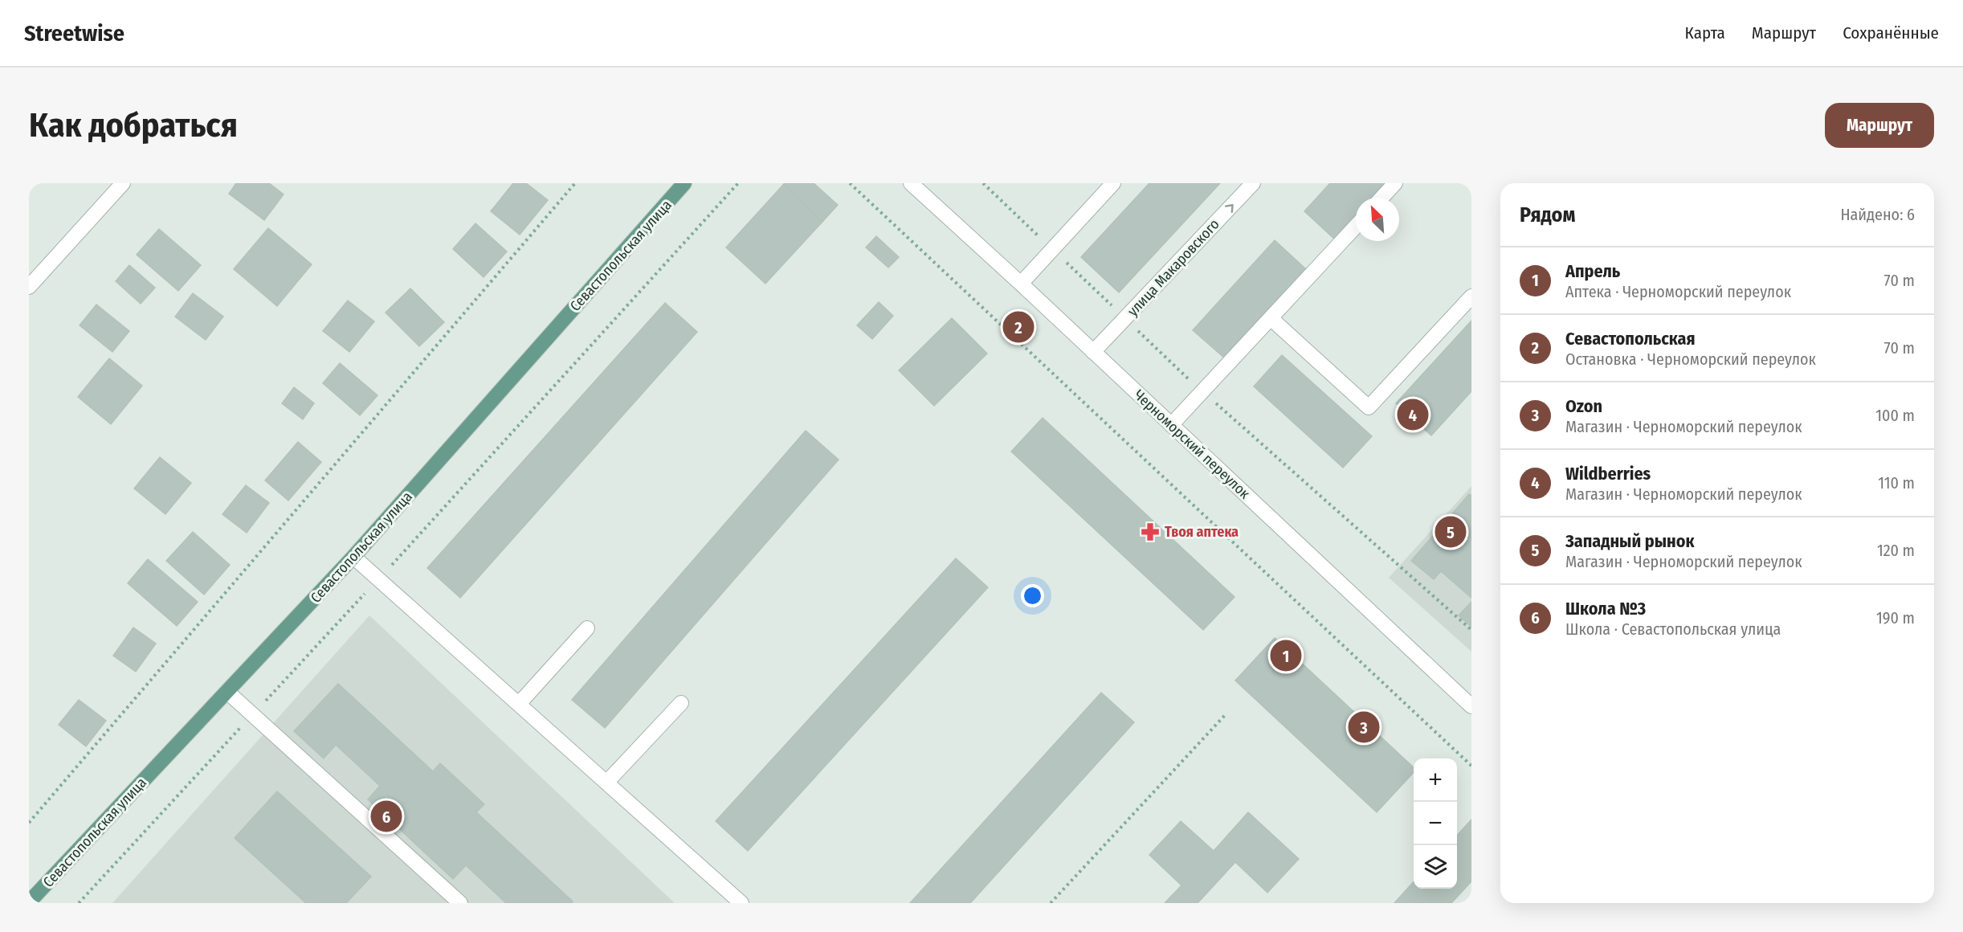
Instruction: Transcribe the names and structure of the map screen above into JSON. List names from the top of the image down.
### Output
{
  "streets": {
    "main road": ["Севастопольская улица"],
    "street": ["улица Макаровского", "Черноморский переулок"]
  },
  "crossings": [
    ["улица Макаровского", "Черноморский переулок"]
  ],
  "places": {
    "pharmacy": ["Твоя аптека"]
  },
  "north": "top left",
  "page": {
    "header": "Streetwise",
    "nav": ["Карта", "Маршрут", "Сохранённые"],
    "buttons": "Маршрут",
    "title": "Как добраться",
    "heading": ["Рядом", "Найдено: 6"],
    "list": [
      {
        "mark": "1",
        "name": "Апрель",
        "note": "Аптека · Черноморский переулок",
        "value": "70 m"
      },
      {
        "mark": "2",
        "name": "Севастопольская",
        "note": "Остановка · Черноморский переулок",
        "value": "70 m"
      },
      {
        "mark": "3",
        "name": "Ozon",
        "note": "Магазин · Черноморский переулок",
        "value": "100 m"
      },
      {
        "mark": "4",
        "name": "Wildberries",
        "note": "Магазин · Черноморский переулок",
        "value": "110 m"
      },
      {
        "mark": "5",
        "name": "Западный рынок",
        "note": "Магазин · Черноморский переулок",
        "value": "120 m"
      },
      {
        "mark": "6",
        "name": "Школа №3",
        "note": "Школа · Севастопольская улица",
        "value": "190 m"
      }
    ],
    "pins": [
      "2",
      "4",
      "5",
      "1",
      "3",
      "6"
    ],
    "map_buttons": ["+", "−"]
  }
}
